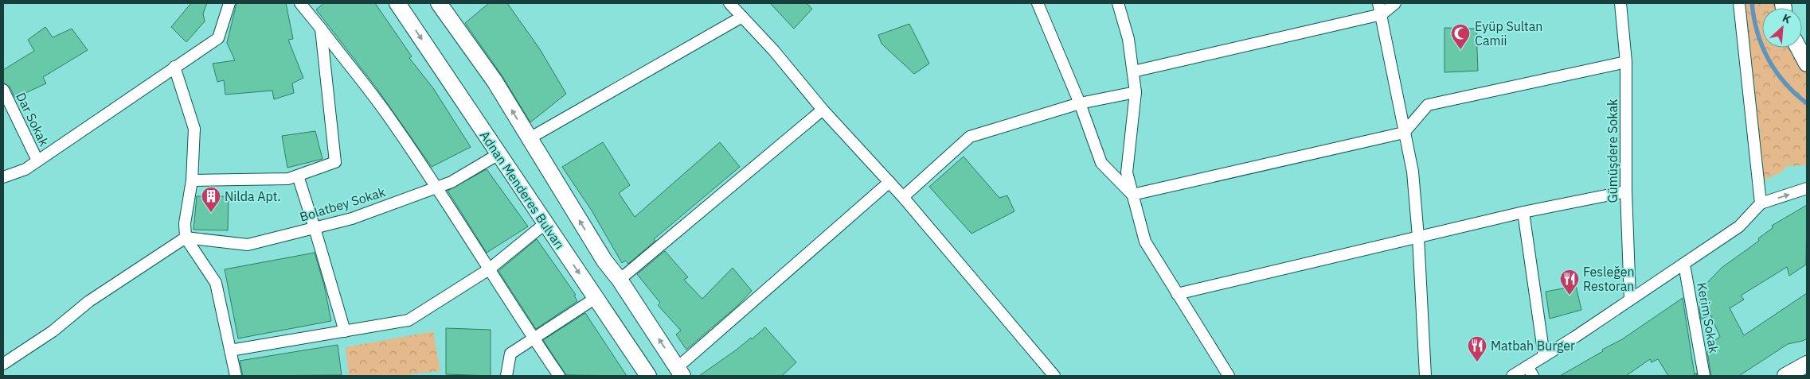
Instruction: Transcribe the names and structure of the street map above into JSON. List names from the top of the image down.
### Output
{
  "streets": {
    "main road": ["Adnan Menderes Bulvarı"],
    "street": [
      "Dar Sokak",
      "Gümüşdere Sokak",
      "Bolatbey Sokak",
      "Kerim Sokak"
    ]
  },
  "crossings": [
    ["Adnan Menderes Bulvarı", "Bolatbey Sokak"]
  ],
  "places": {
    "mosque": ["Eyüp Sultan Camii"],
    "building": ["Nilda Apt."],
    "restaurant": ["Fesleğen Restoran", "Matbah Burger"]
  },
  "north": "top right"
}
